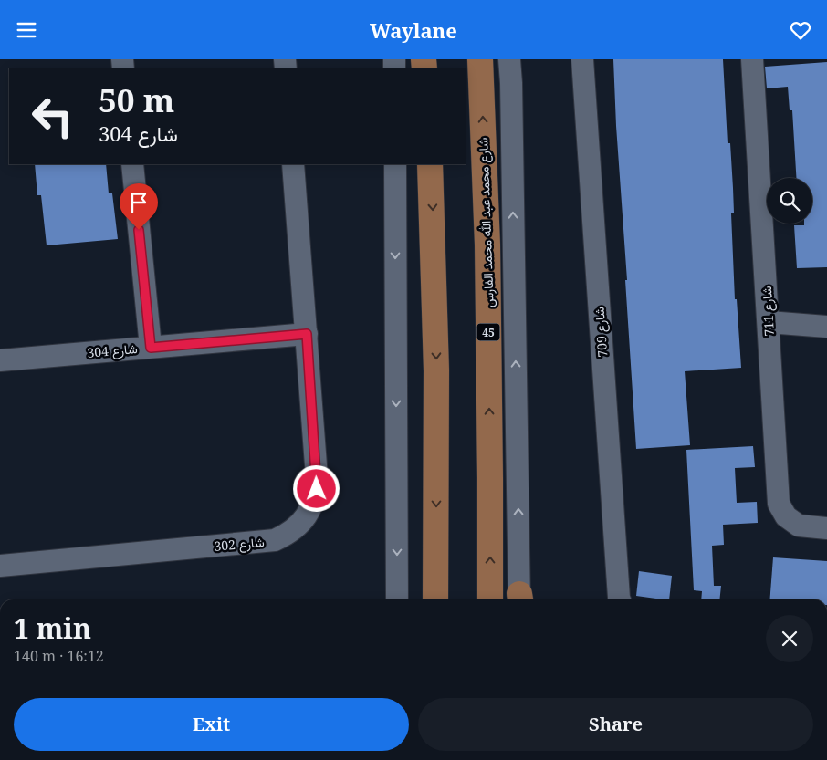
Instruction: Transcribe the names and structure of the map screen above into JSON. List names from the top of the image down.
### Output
{
  "streets": {
    "main road": ["شارع محمد عبد الله محمد الفارس", "45"],
    "street": [
      "شارع 711",
      "شارع 709",
      "شارع 304",
      "شارع 302"
    ]
  },
  "crossings": [
    ["شارع 304", "شارع 302"]
  ],
  "page": {
    "header": "Waylane",
    "turn": ["50 m", "شارع 304"],
    "heading": ["1 min", "140 m · 16:12"],
    "buttons": ["Exit", "Share"]
  }
}
